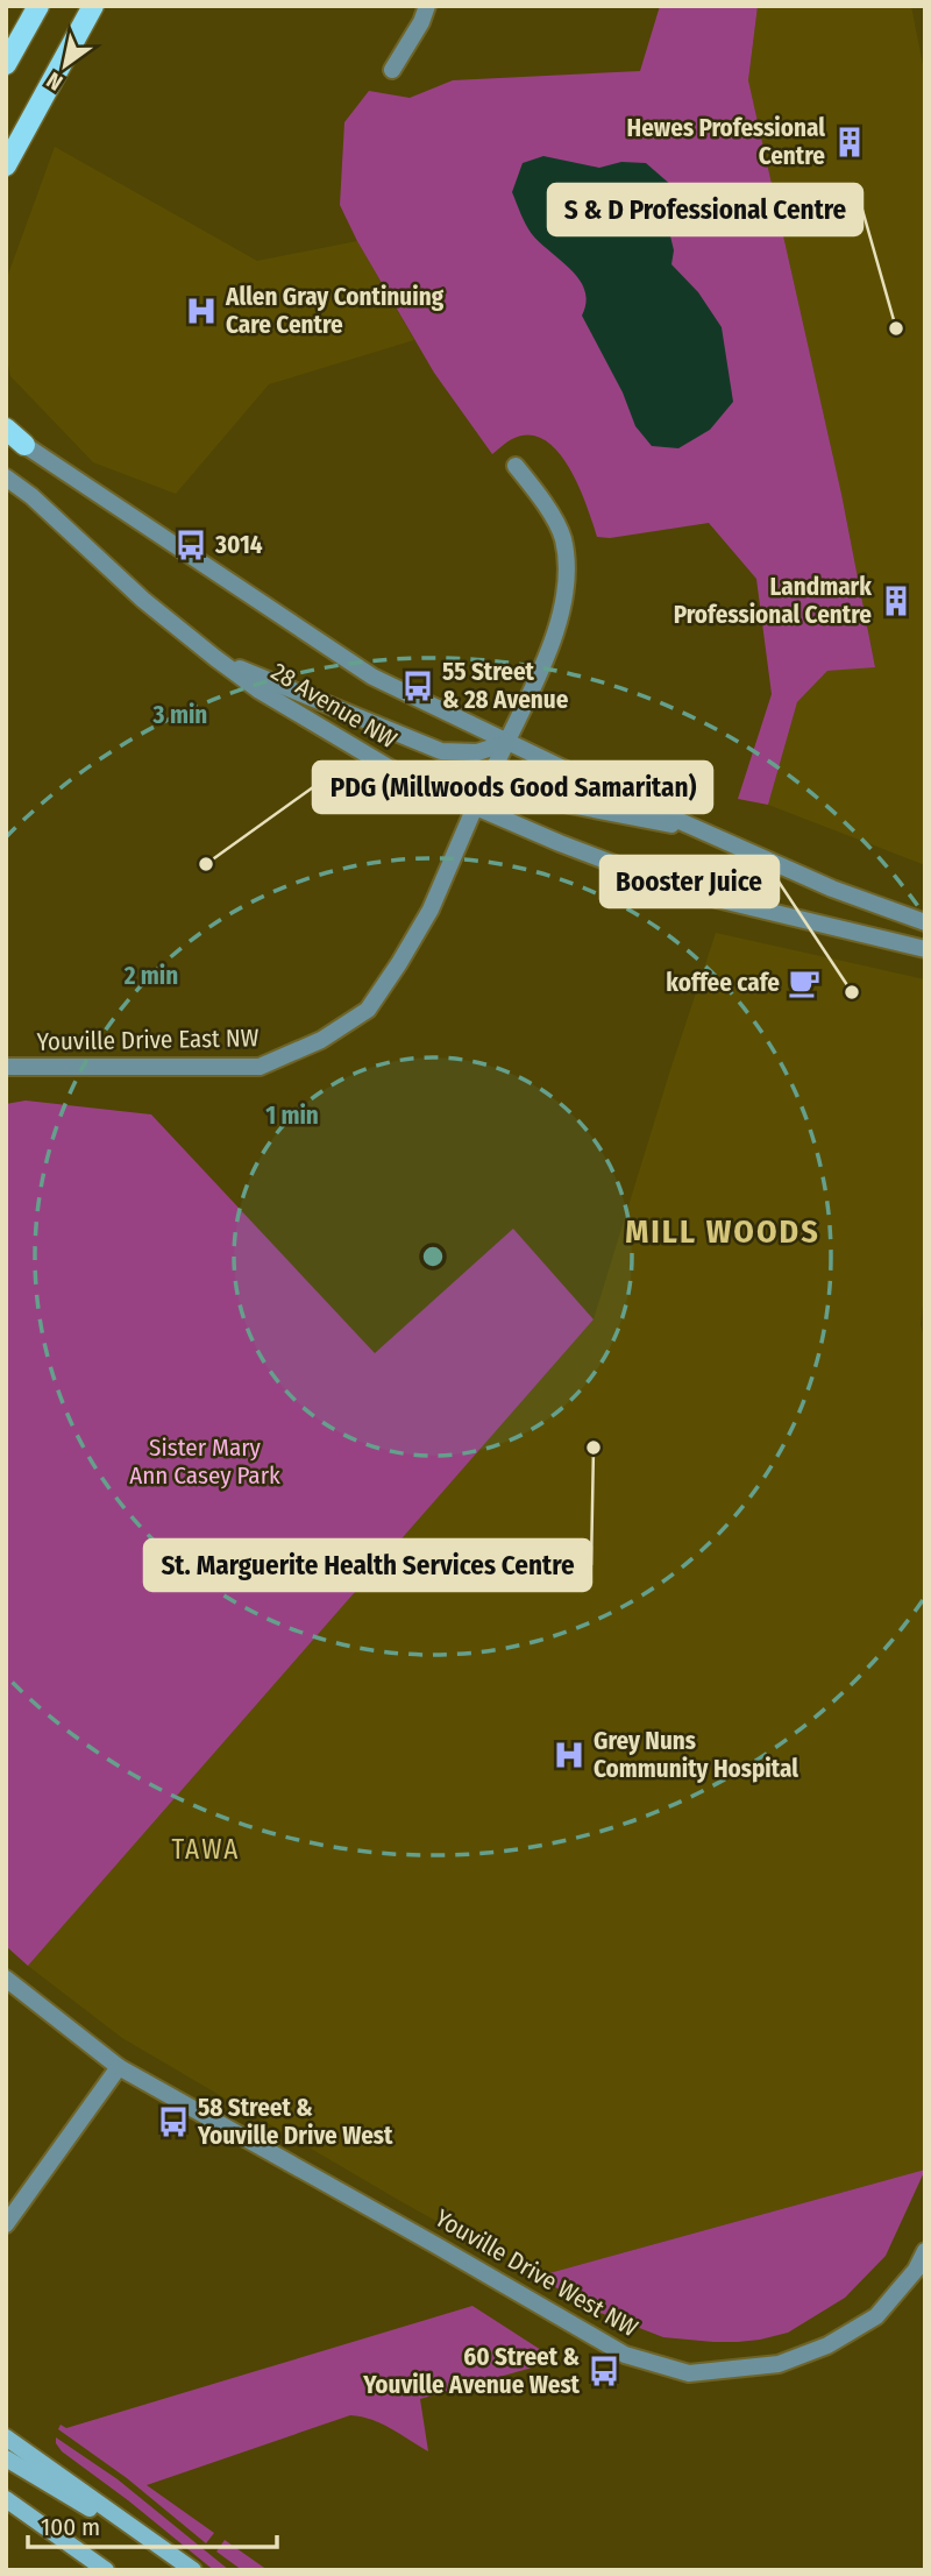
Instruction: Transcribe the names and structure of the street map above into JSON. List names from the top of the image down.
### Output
{
  "streets": {
    "street": ["28 Avenue NW", "Youville Drive East NW", "Youville Drive West NW"]
  },
  "crossings": [
    ["28 Avenue NW", "Youville Drive East NW"]
  ],
  "districts": ["MILL WOODS", "TAWA"],
  "parks": ["Sister Mary Ann Casey Park"],
  "places": {
    "building": ["Hewes Professional Centre", "Landmark Professional Centre"],
    "hospital": ["Allen Gray Continuing Care Centre", "Grey Nuns Community Hospital"],
    "other": [
      "S & D Professional Centre",
      "PDG (Millwoods Good Samaritan)",
      "Booster Juice",
      "St. Marguerite Health Services Centre"
    ],
    "bus stop": [
      "3014",
      "55 Street & 28 Avenue",
      "58 Street & Youville Drive West",
      "60 Street & Youville Avenue West"
    ],
    "cafe": ["koffee cafe"]
  },
  "scale_bar": "100 m",
  "north": "bottom left",
  "rings": ["3 min", "2 min", "1 min"]
}
